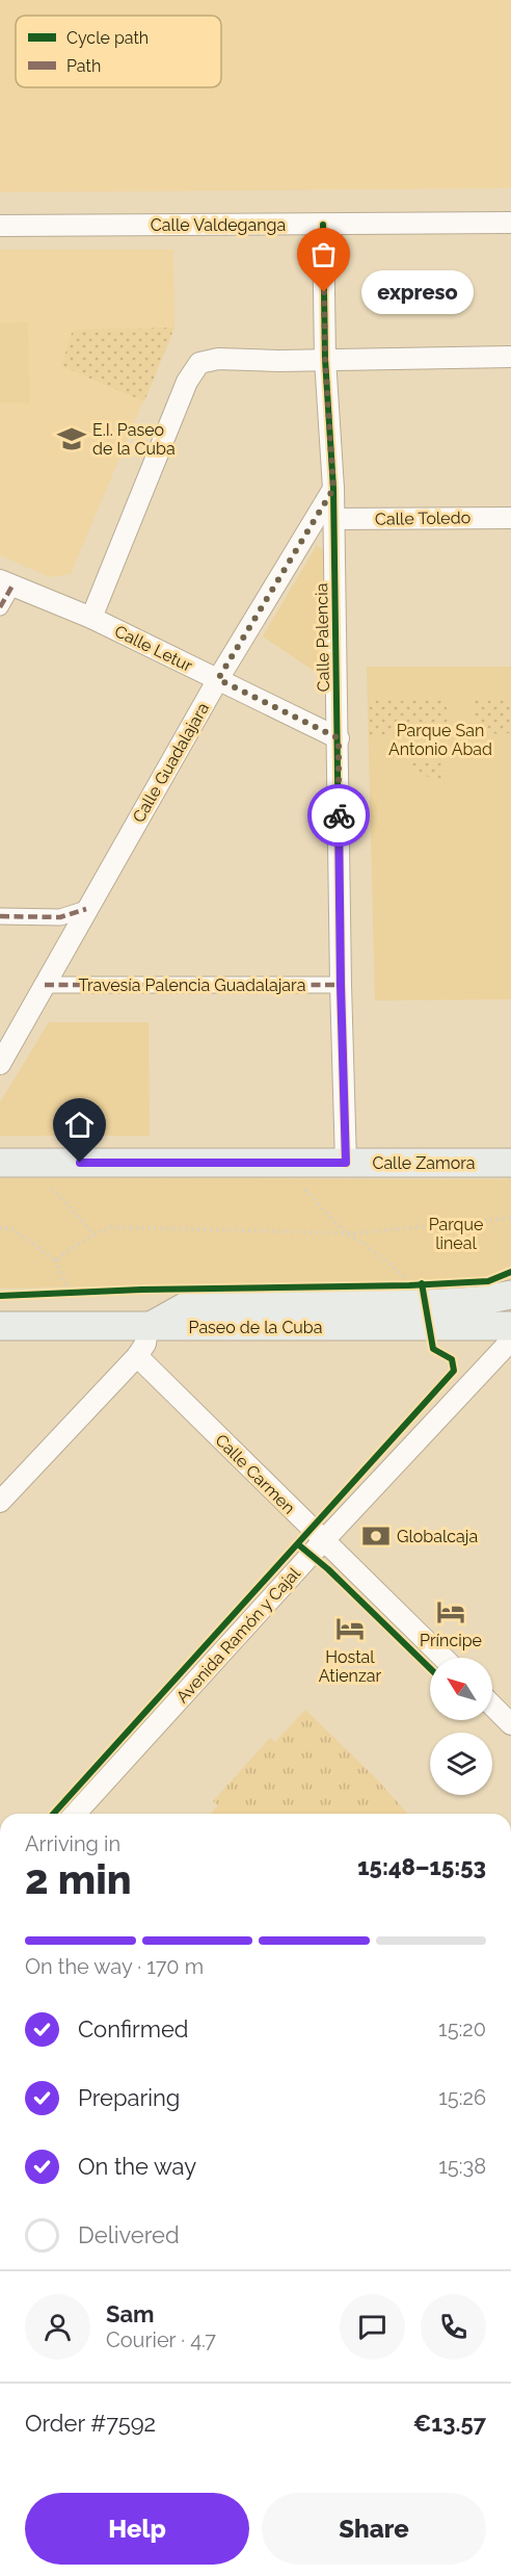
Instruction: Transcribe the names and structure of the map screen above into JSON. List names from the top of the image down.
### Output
{
  "streets": {
    "main road": ["Calle Zamora", "Paseo de la Cuba"],
    "street": [
      "Calle Valdeganga",
      "Calle Toledo",
      "Calle Palencia",
      "Calle Letur",
      "Calle Guadalajara",
      "Travesía Palencia Guadalajara",
      "Calle Carmen",
      "Avenida Ramón y Cajal"
    ]
  },
  "crossings": [
    ["Calle Valdeganga", "Calle Palencia"],
    ["Calle Toledo", "Calle Palencia"],
    ["Calle Palencia", "Calle Letur"],
    ["Calle Palencia", "Calle Guadalajara"],
    ["Calle Palencia", "Travesía Palencia Guadalajara"],
    ["Calle Palencia", "Calle Zamora"],
    ["Calle Letur", "Calle Guadalajara"],
    ["Calle Guadalajara", "Travesía Palencia Guadalajara"],
    ["Calle Carmen", "Avenida Ramón y Cajal"]
  ],
  "parks": ["Parque San Antonio Abad", "Parque lineal"],
  "places": {
    "other": ["expreso"],
    "school or university": ["E.I. Paseo de la Cuba"],
    "bank": ["Globalcaja"],
    "hotel": ["Príncipe", "Hostal Atienzar"]
  },
  "legend": ["Cycle path", "Path"],
  "north": "top left",
  "page": {
    "bubble": "expreso",
    "heading": ["2 min", "Arriving in", "15:48–15:53"],
    "panel": [
      "Sam",
      "Courier · 4.7",
      "Order #7592",
      "€13.57"
    ],
    "bar": "On the way · 170 m",
    "list": [
      ["Confirmed", "15:20"],
      ["Preparing", "15:26"],
      ["On the way", "15:38"],
      "Delivered"
    ],
    "buttons": ["Help", "Share"]
  }
}
